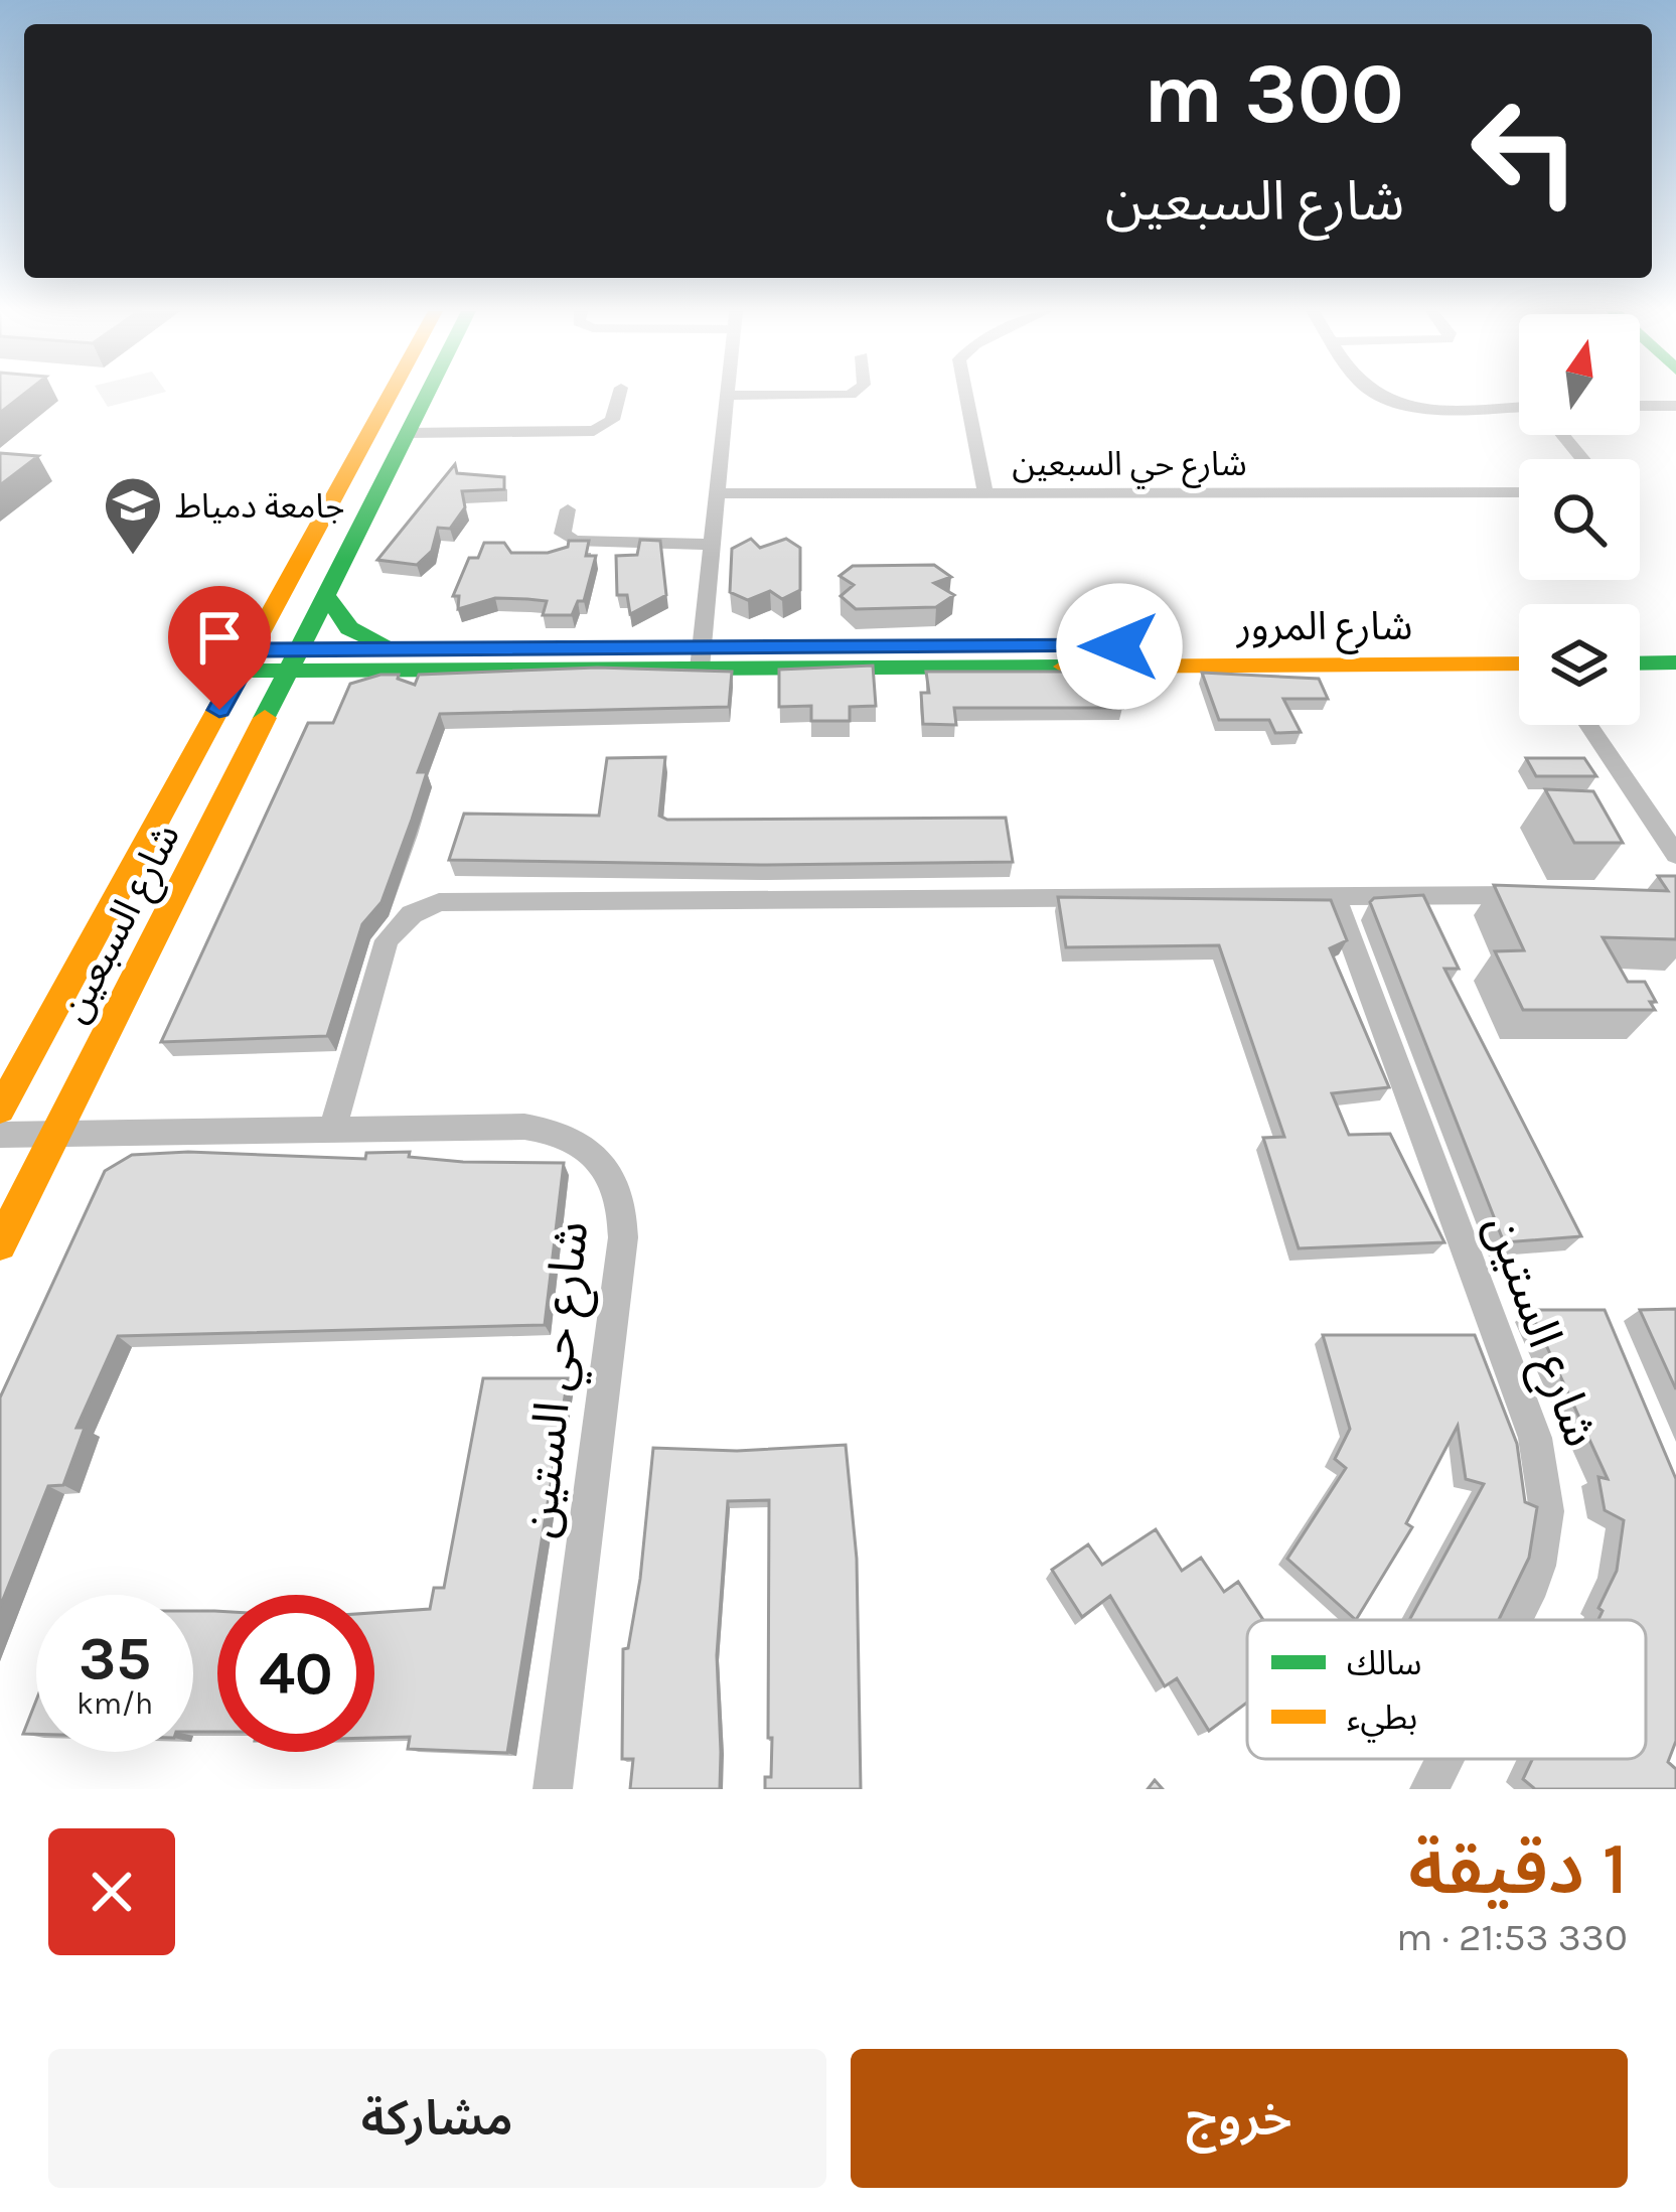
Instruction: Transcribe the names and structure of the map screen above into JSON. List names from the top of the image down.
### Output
{
  "streets": {
    "main road": ["شارع المرور", "شارع السبعين"],
    "street": ["شارع حي السبعين", "شارع الستين", "شارع حي الستين"]
  },
  "crossings": [
    ["شارع المرور", "شارع السبعين"],
    ["شارع السبعين", "شارع حي الستين"]
  ],
  "places": {
    "school or university": ["جامعة دمياط"]
  },
  "legend": ["سالك", "بطيء"],
  "north": "top",
  "page": {
    "turn": ["300 m", "شارع السبعين"],
    "speed": "35 km/h",
    "limit": "40",
    "heading": ["1 دقيقة", "330 m · 21:53"],
    "buttons": ["خروج", "مشاركة"]
  }
}
